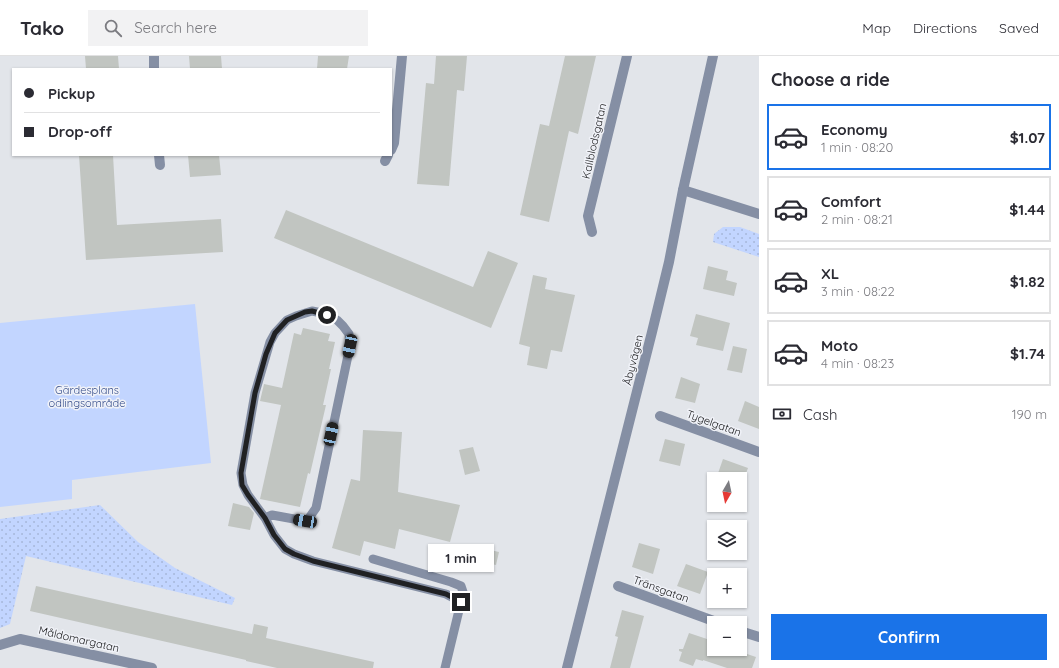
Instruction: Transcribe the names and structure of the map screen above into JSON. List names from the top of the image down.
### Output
{
  "streets": {
    "street": [
      "Kallblodsgatan",
      "Åbyvägen",
      "Tygelgatan",
      "Tränsgatan",
      "Måldomargatan"
    ]
  },
  "parks": ["Gärdesplans odlingsområde"],
  "north": "bottom",
  "page": {
    "header": "Tako",
    "search": "Search here",
    "nav": ["Map", "Directions", "Saved"],
    "heading": "Choose a ride",
    "banner": ["Pickup", "Drop-off"],
    "list": [
      {
        "name": "Economy",
        "note": "1 min · 08:20",
        "value": "$1.07"
      },
      {
        "name": "Comfort",
        "note": "2 min · 08:21",
        "value": "$1.44"
      },
      {
        "name": "XL",
        "note": "3 min · 08:22",
        "value": "$1.82"
      },
      {
        "name": "Moto",
        "note": "4 min · 08:23",
        "value": "$1.74"
      }
    ],
    "pay": ["Cash", "190 m"],
    "map_buttons": ["+", "−"],
    "bubble": "1 min",
    "buttons": "Confirm"
  }
}
